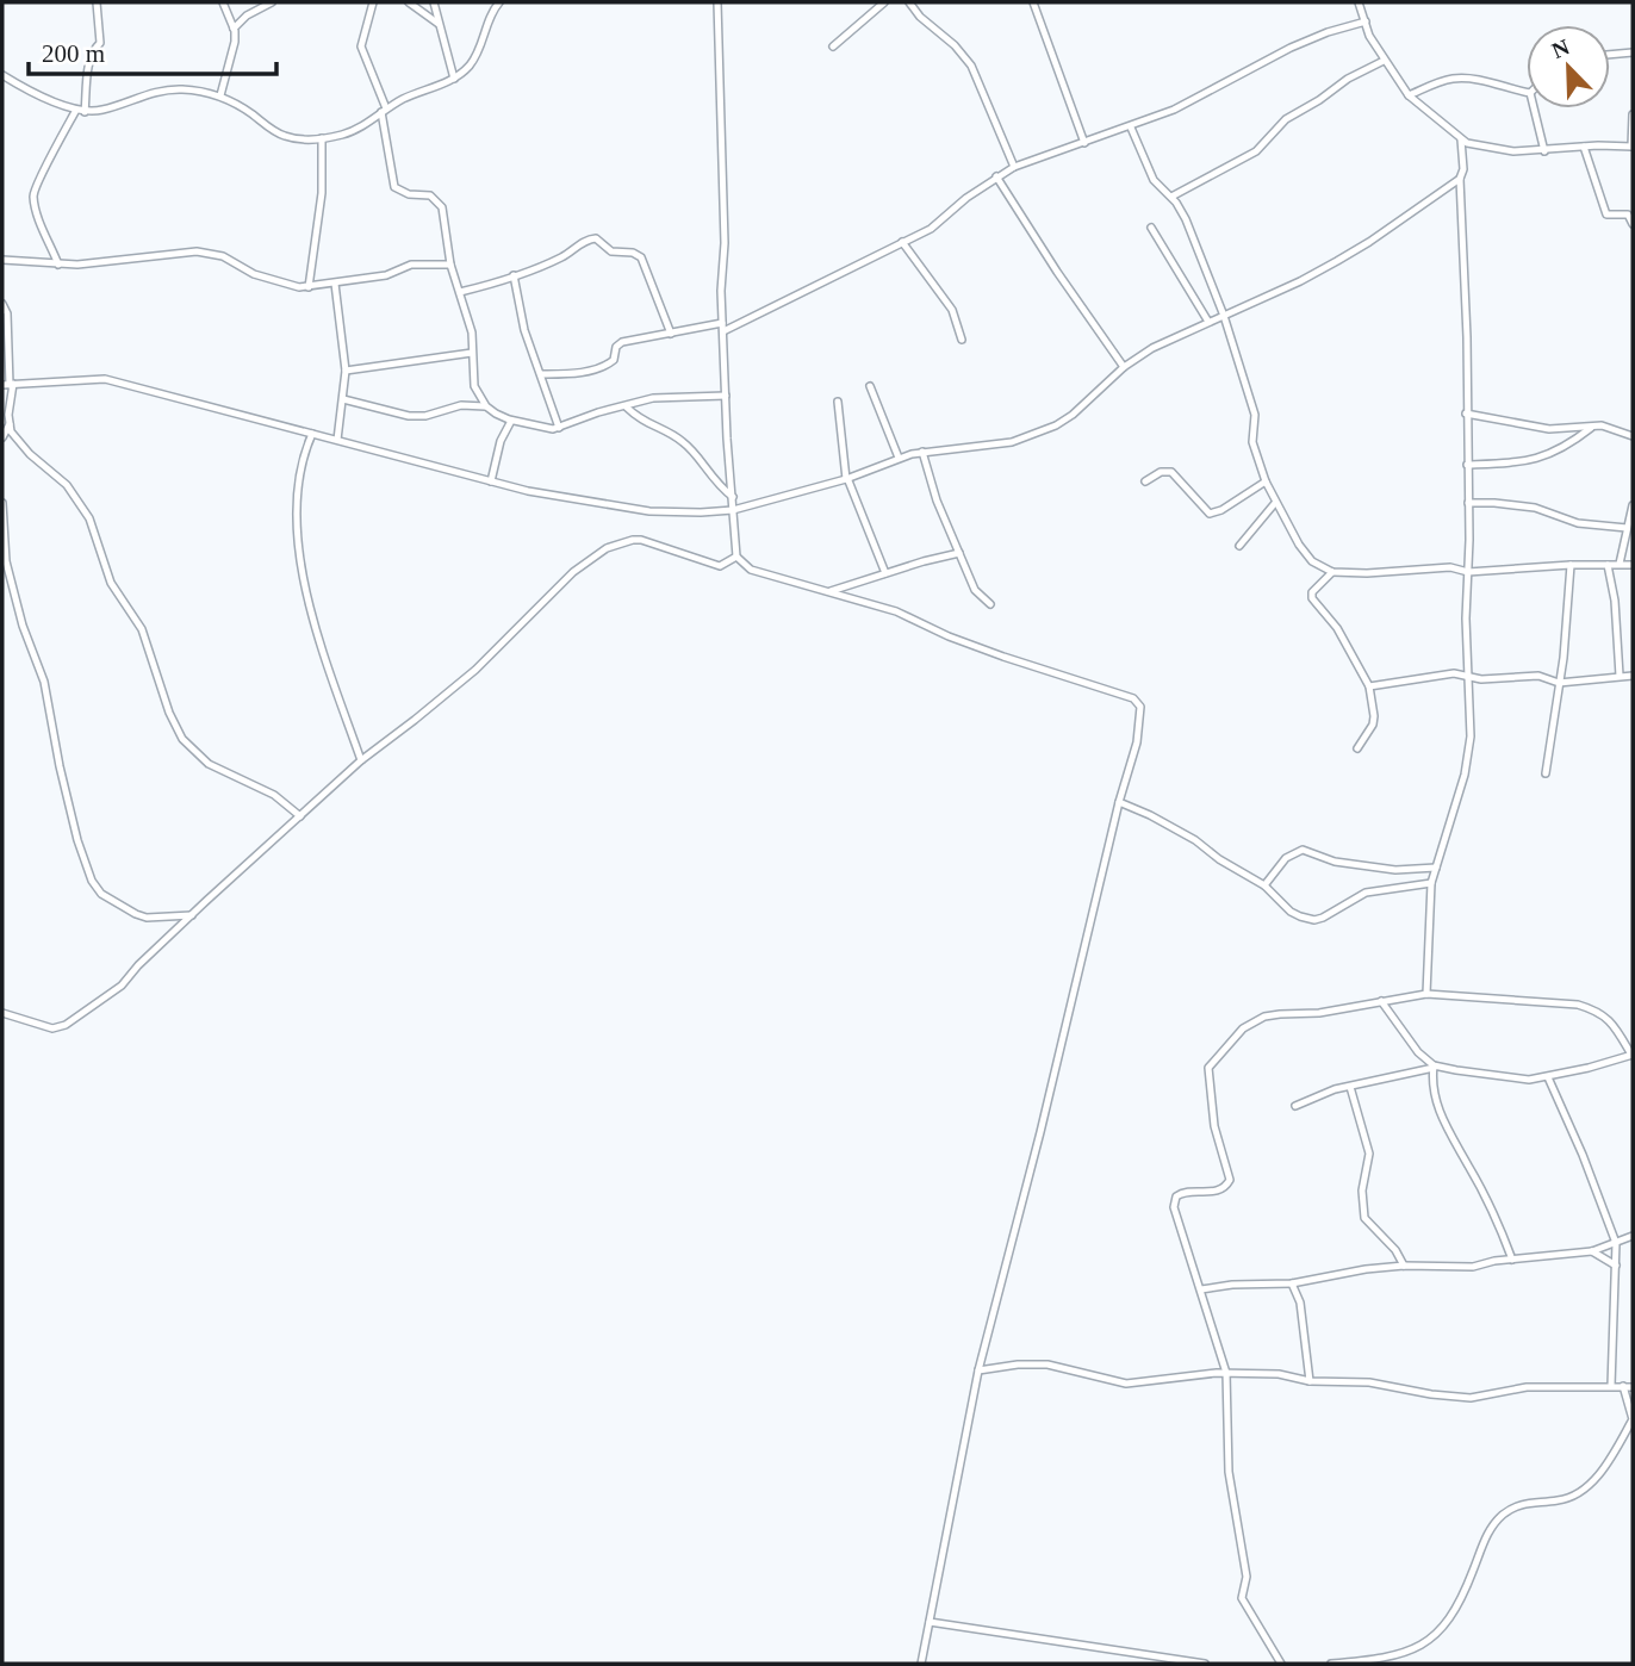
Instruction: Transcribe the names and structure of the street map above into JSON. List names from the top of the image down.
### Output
{
  "scale_bar": "200 m",
  "north": "top left"
}
